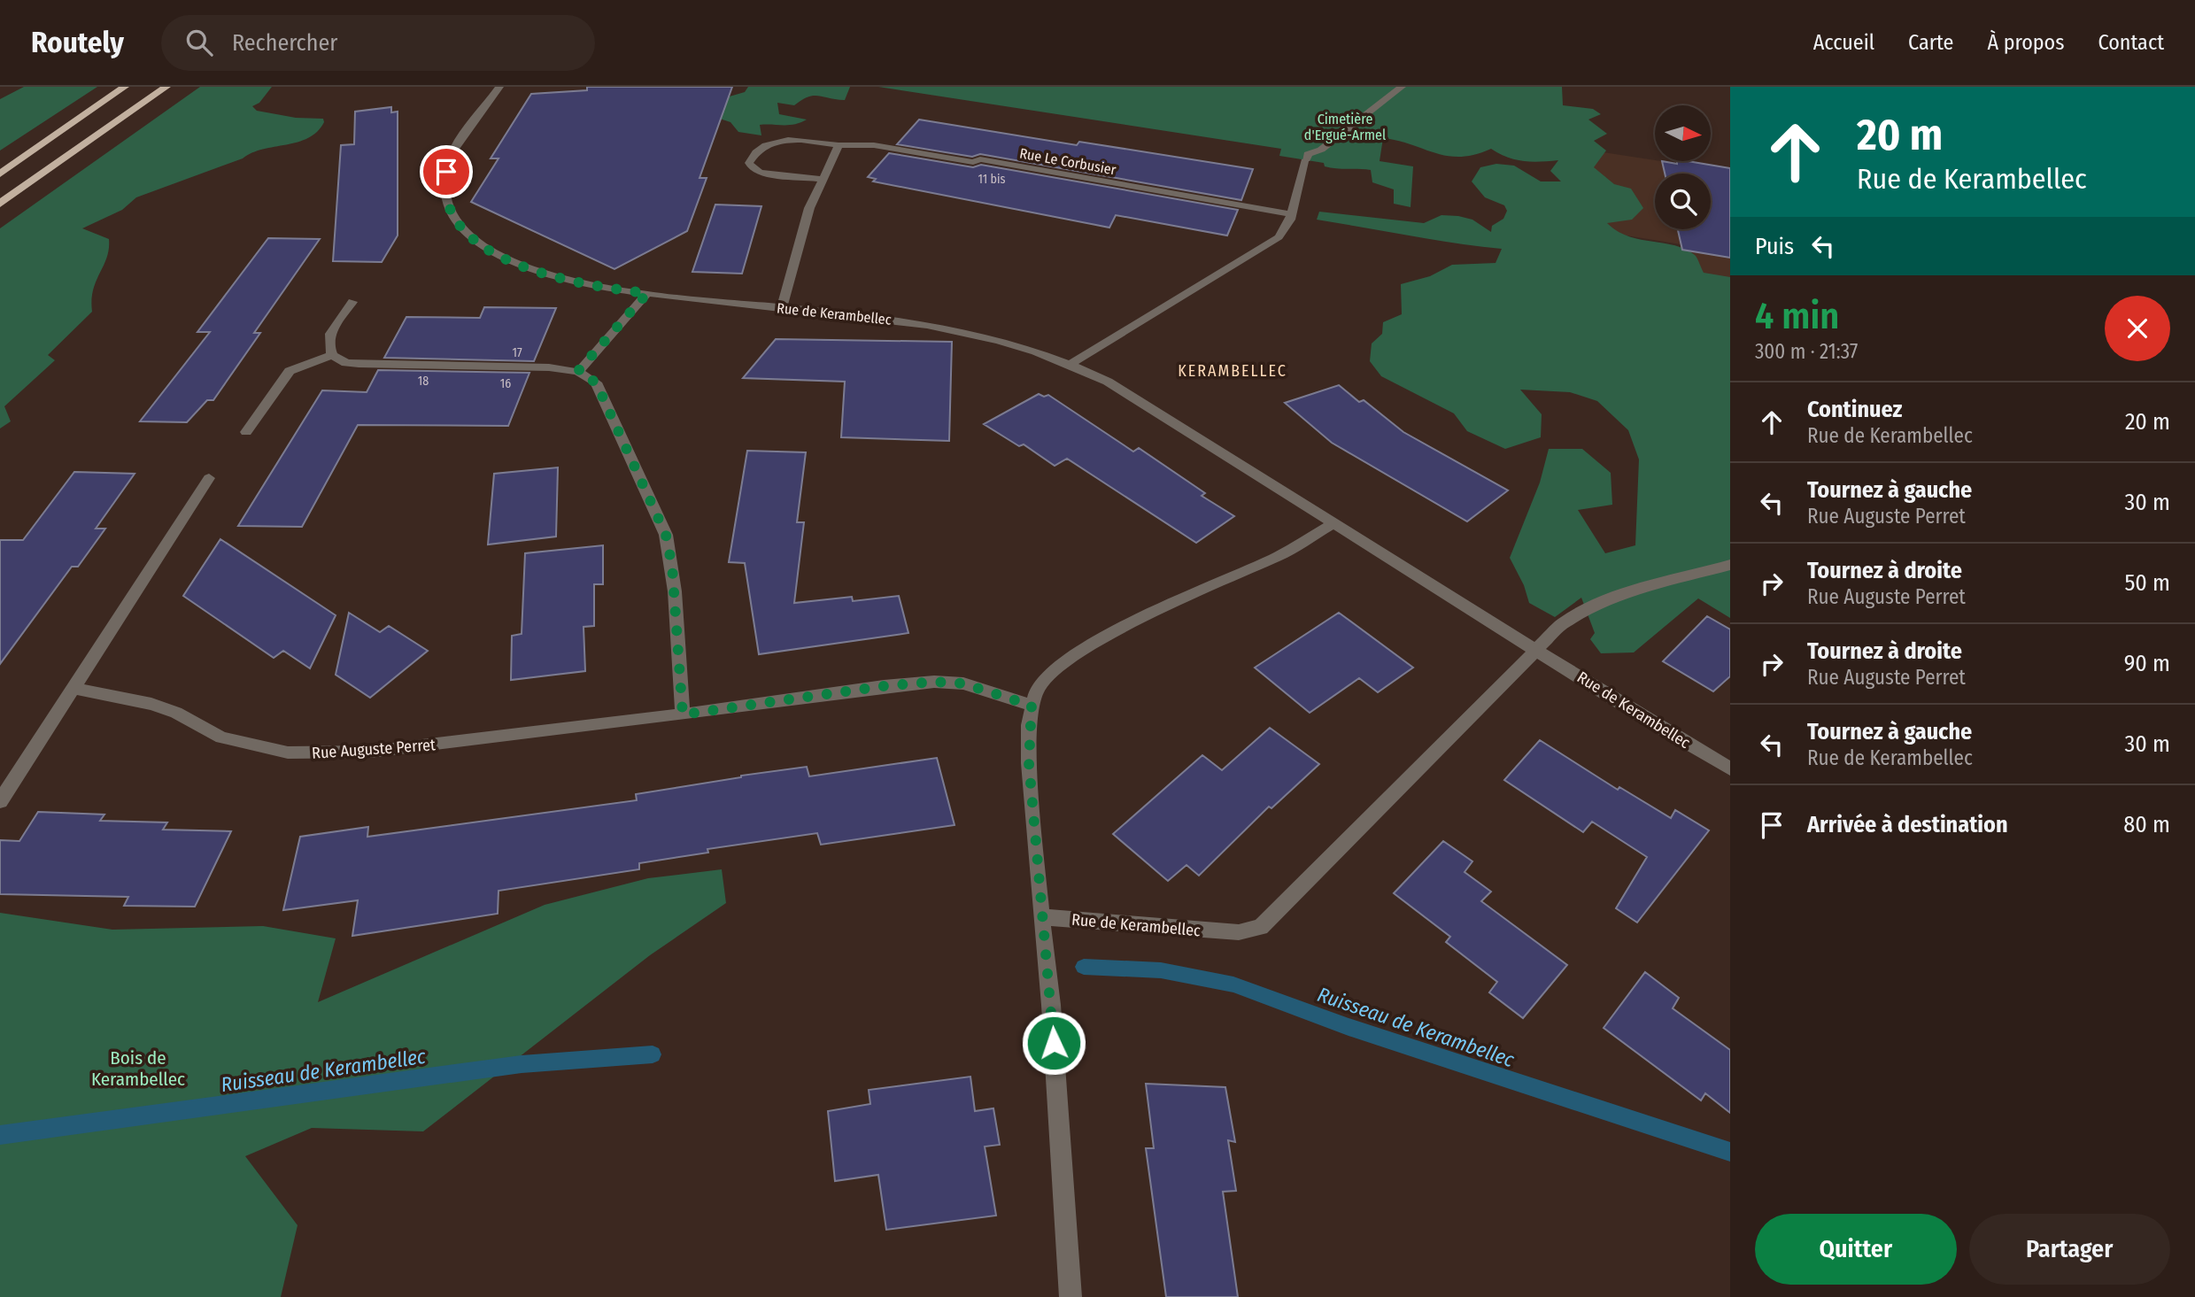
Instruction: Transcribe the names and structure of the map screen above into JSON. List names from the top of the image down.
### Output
{
  "streets": {
    "street": ["Rue Le Corbusier", "Rue de Kerambellec", "Rue Auguste Perret"]
  },
  "districts": ["KERAMBELLEC"],
  "water": ["Ruisseau de Kerambellec"],
  "parks": ["Cimetière d'Ergué-Armel", "Bois de Kerambellec"],
  "house_numbers": [
    "11 bis",
    "17",
    "18",
    "16"
  ],
  "north": "right",
  "page": {
    "header": "Routely",
    "search": "Rechercher",
    "nav": [
      "Accueil",
      "Carte",
      "À propos",
      "Contact"
    ],
    "turn": ["20 m", "Rue de Kerambellec"],
    "then": "Puis",
    "heading": ["4 min", "300 m · 21:37"],
    "list": [
      {
        "name": "Continuez",
        "note": "Rue de Kerambellec",
        "value": "20 m"
      },
      {
        "name": "Tournez à gauche",
        "note": "Rue Auguste Perret",
        "value": "30 m"
      },
      {
        "name": "Tournez à droite",
        "note": "Rue Auguste Perret",
        "value": "50 m"
      },
      {
        "name": "Tournez à droite",
        "note": "Rue Auguste Perret",
        "value": "90 m"
      },
      {
        "name": "Tournez à gauche",
        "note": "Rue de Kerambellec",
        "value": "30 m"
      },
      {
        "name": "Arrivée à destination",
        "value": "80 m"
      }
    ],
    "buttons": ["Quitter", "Partager"]
  }
}
